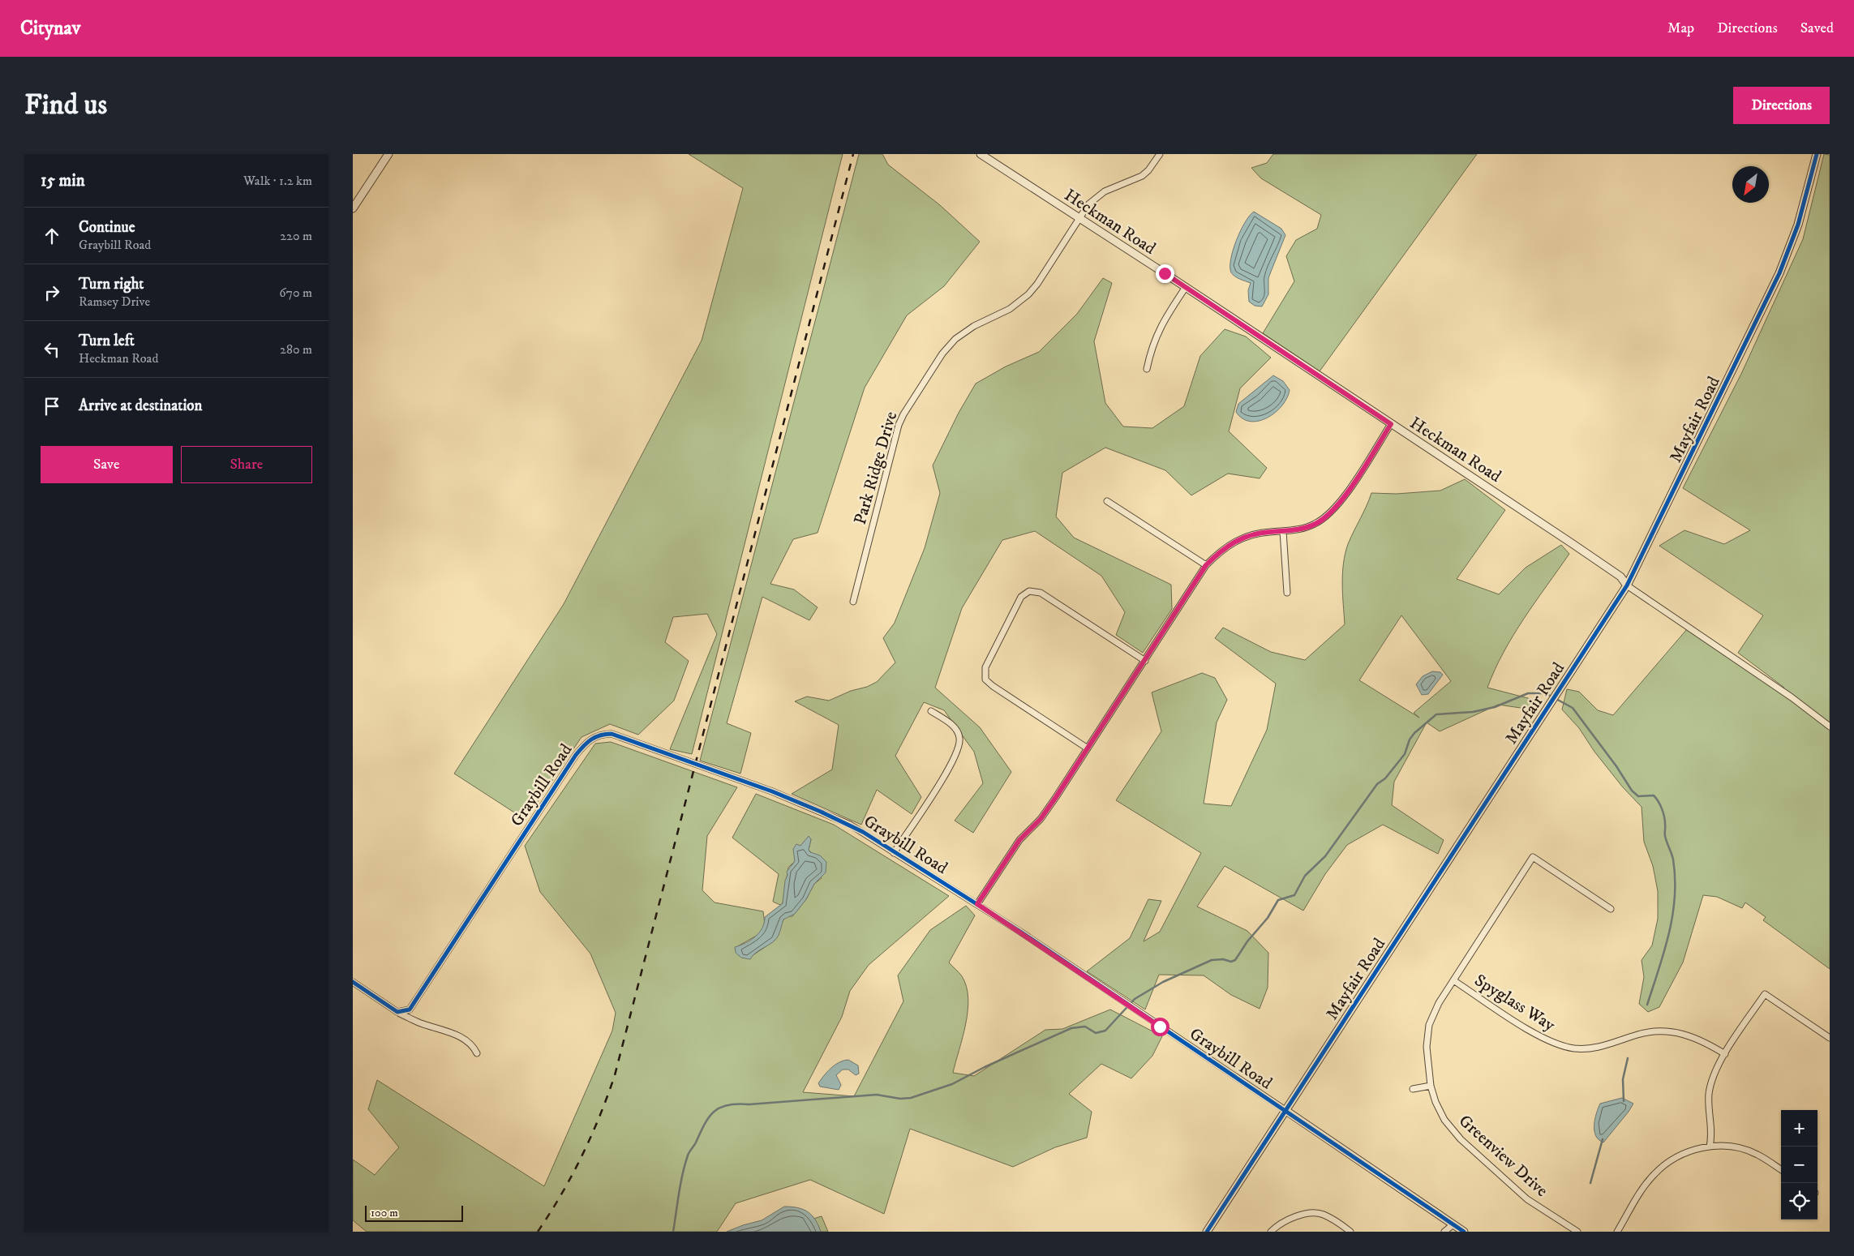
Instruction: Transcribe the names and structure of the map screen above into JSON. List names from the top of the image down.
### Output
{
  "streets": {
    "street": [
      "Heckman Road",
      "Mayfair Road",
      "Park Ridge Drive",
      "Graybill Road",
      "Spyglass Way",
      "Greenview Drive"
    ]
  },
  "crossings": [
    ["Heckman Road", "Mayfair Road"],
    ["Heckman Road", "Park Ridge Drive"],
    ["Mayfair Road", "Graybill Road"],
    ["Spyglass Way", "Greenview Drive"]
  ],
  "scale_bar": "100 m",
  "north": "bottom left",
  "page": {
    "header": "Citynav",
    "nav": ["Map", "Directions", "Saved"],
    "buttons": [
      "Directions",
      ["Save", "Share"]
    ],
    "title": "Find us",
    "heading": ["15 min", "Walk · 1.2 km"],
    "list": [
      ["Continue", "Graybill Road", "220 m"],
      ["Turn right", "Ramsey Drive", "670 m"],
      ["Turn left", "Heckman Road", "280 m"],
      "Arrive at destination"
    ],
    "map_buttons": ["+", "−"],
    "scale": "100 m"
  }
}
